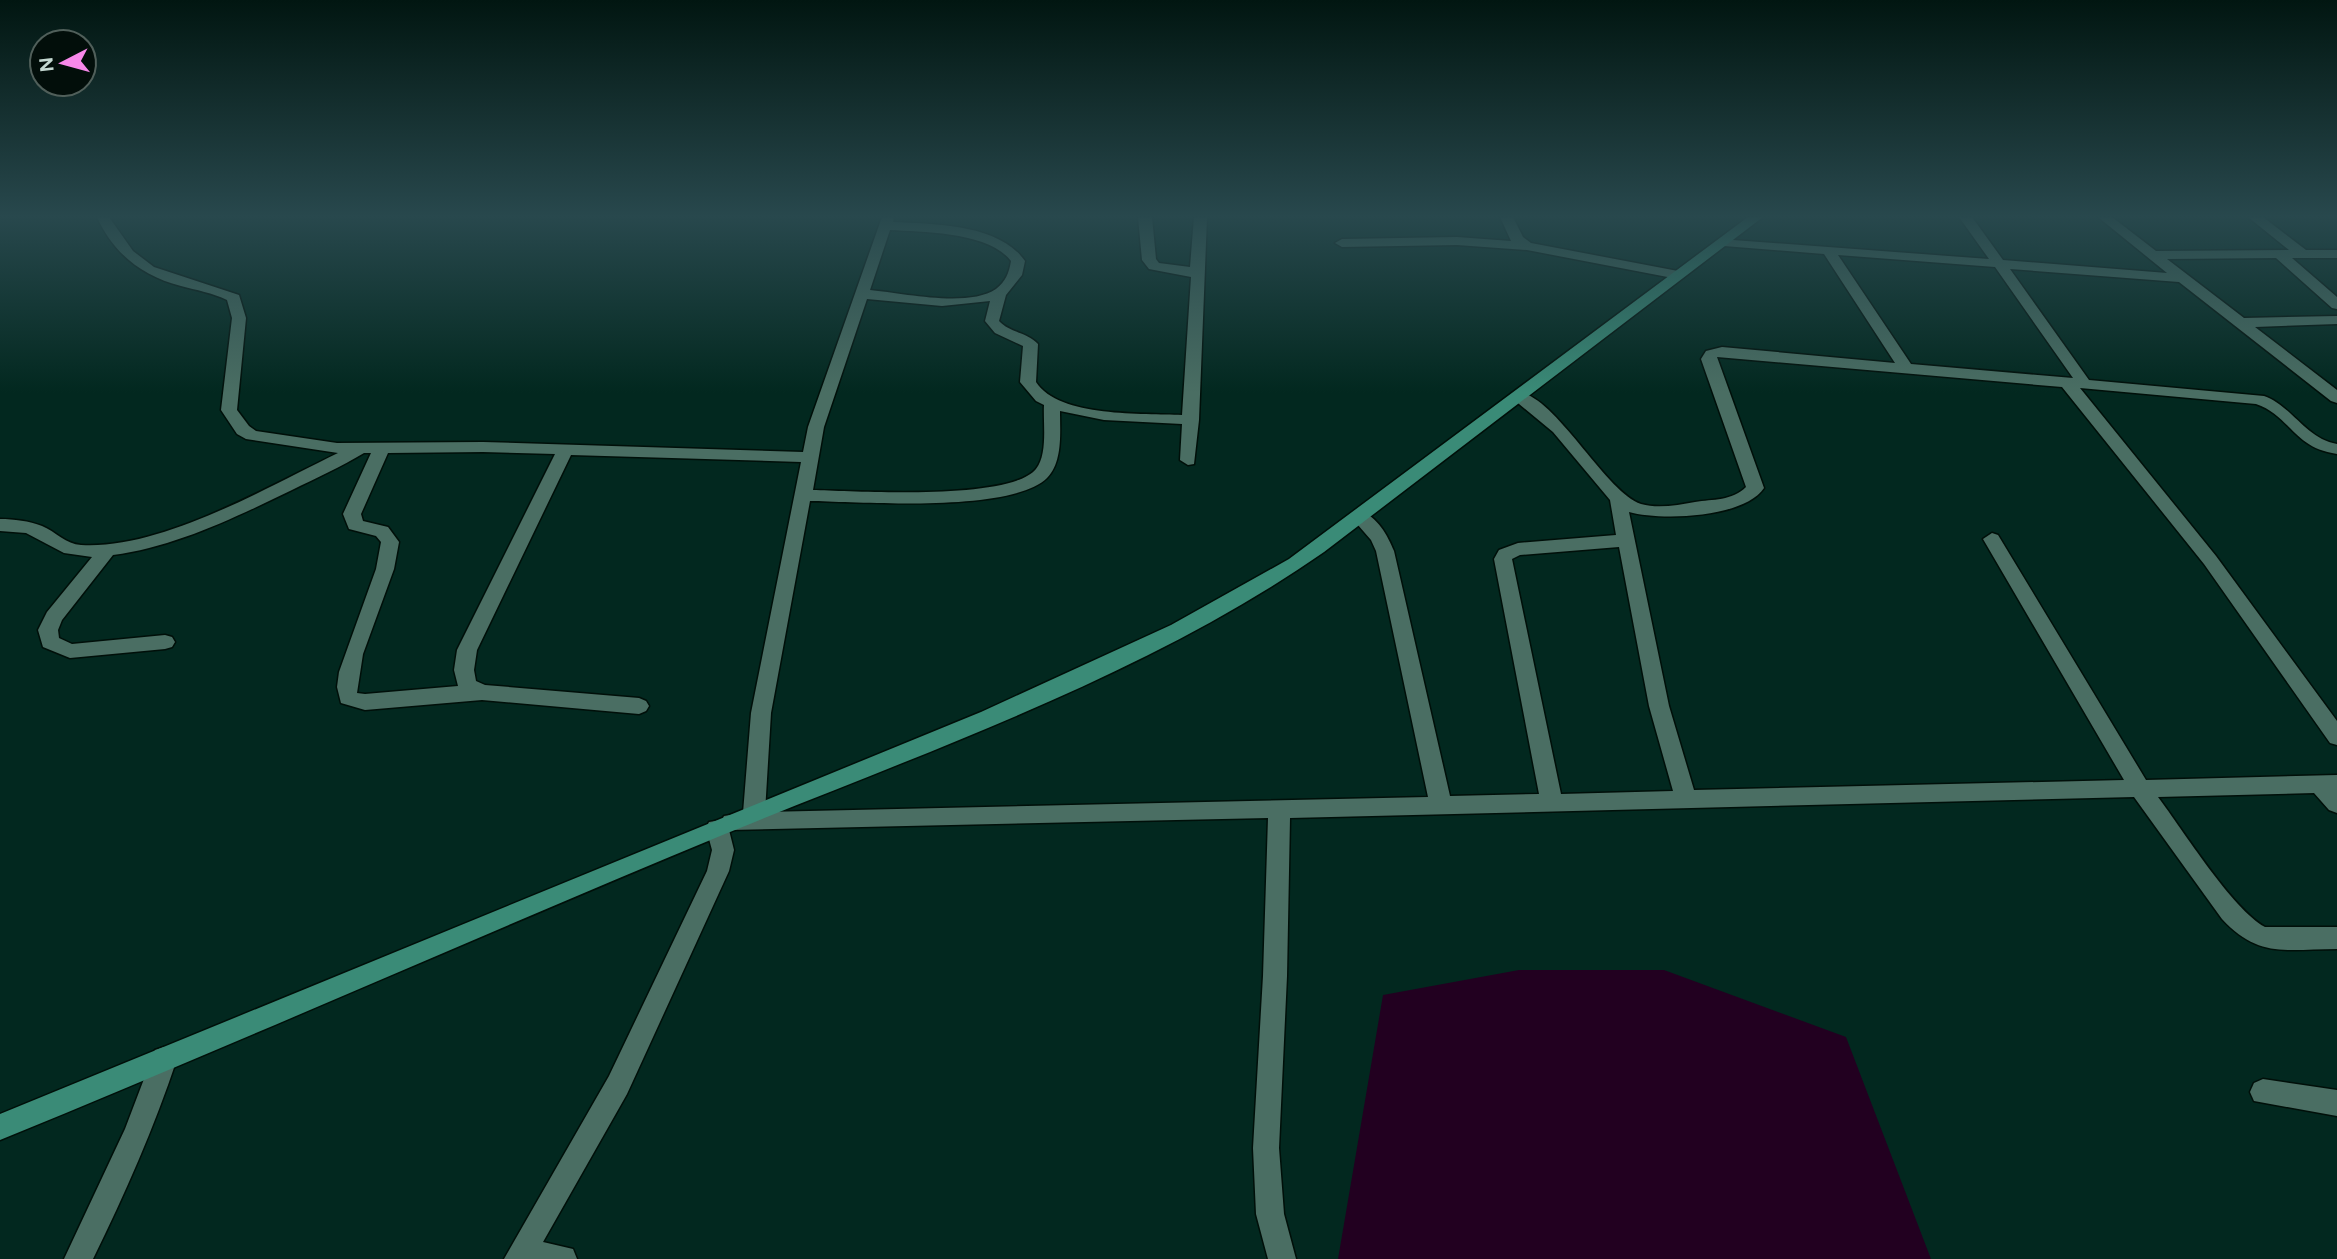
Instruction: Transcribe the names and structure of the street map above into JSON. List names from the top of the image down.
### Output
{
  "north": "left"
}
